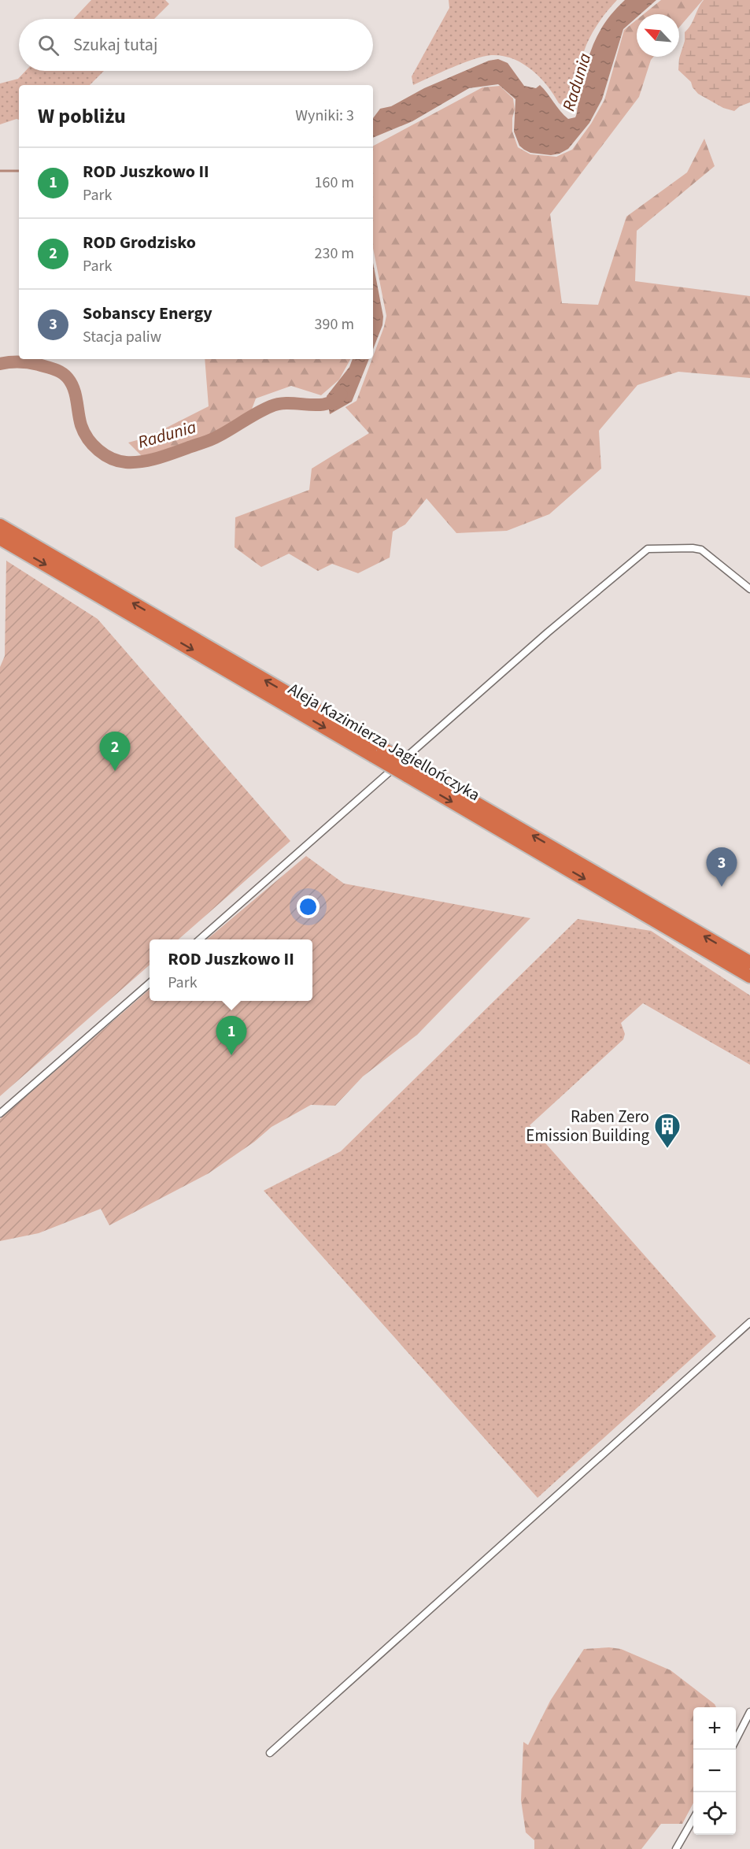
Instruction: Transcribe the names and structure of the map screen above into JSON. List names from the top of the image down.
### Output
{
  "streets": {
    "highway": ["Aleja Kazimierza Jagiellończyka"]
  },
  "water": ["Radunia"],
  "places": {
    "building": ["Raben Zero Emission Building"]
  },
  "north": "top left",
  "page": {
    "search": "Szukaj tutaj",
    "heading": ["W pobliżu", "Wyniki: 3"],
    "list": [
      {
        "mark": "1",
        "name": "ROD Juszkowo II",
        "note": "Park",
        "value": "160 m"
      },
      {
        "mark": "2",
        "name": "ROD Grodzisko",
        "note": "Park",
        "value": "230 m"
      },
      {
        "mark": "3",
        "name": "Sobanscy Energy",
        "note": "Stacja paliw",
        "value": "390 m"
      }
    ],
    "pins": ["2", "3", "1"],
    "popup": ["ROD Juszkowo II", "Park"],
    "map_buttons": ["+", "−"]
  }
}
